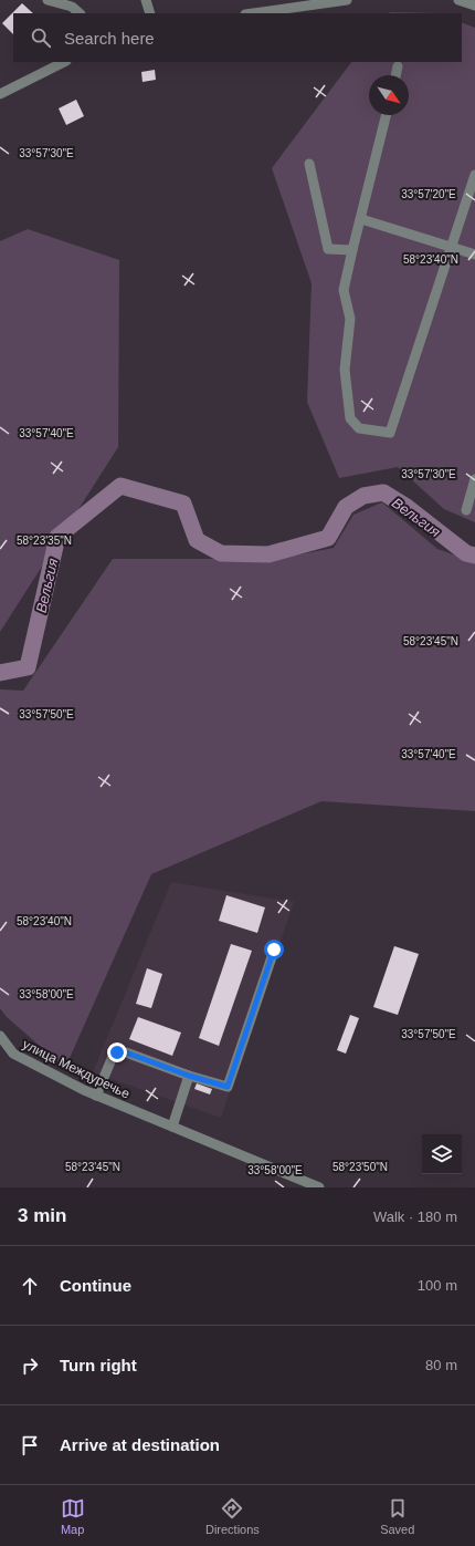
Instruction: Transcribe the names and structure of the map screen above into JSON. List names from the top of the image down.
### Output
{
  "streets": {
    "street": ["улица Междуречье"]
  },
  "water": ["Вельгия"],
  "north": "bottom right",
  "page": {
    "search": "Search here",
    "heading": ["3 min", "Walk · 180 m"],
    "list": [
      ["Continue", "100 m"],
      ["Turn right", "80 m"],
      "Arrive at destination"
    ],
    "nav": ["Map", "Directions", "Saved"]
  },
  "coordinates": [
    "33°57'30\"E",
    "33°57'20\"E",
    "58°23'40\"N",
    "33°57'40\"E",
    "58°23'35\"N",
    "58°23'45\"N",
    "33°57'50\"E",
    "33°58'00\"E",
    "58°23'50\"N"
  ]
}
